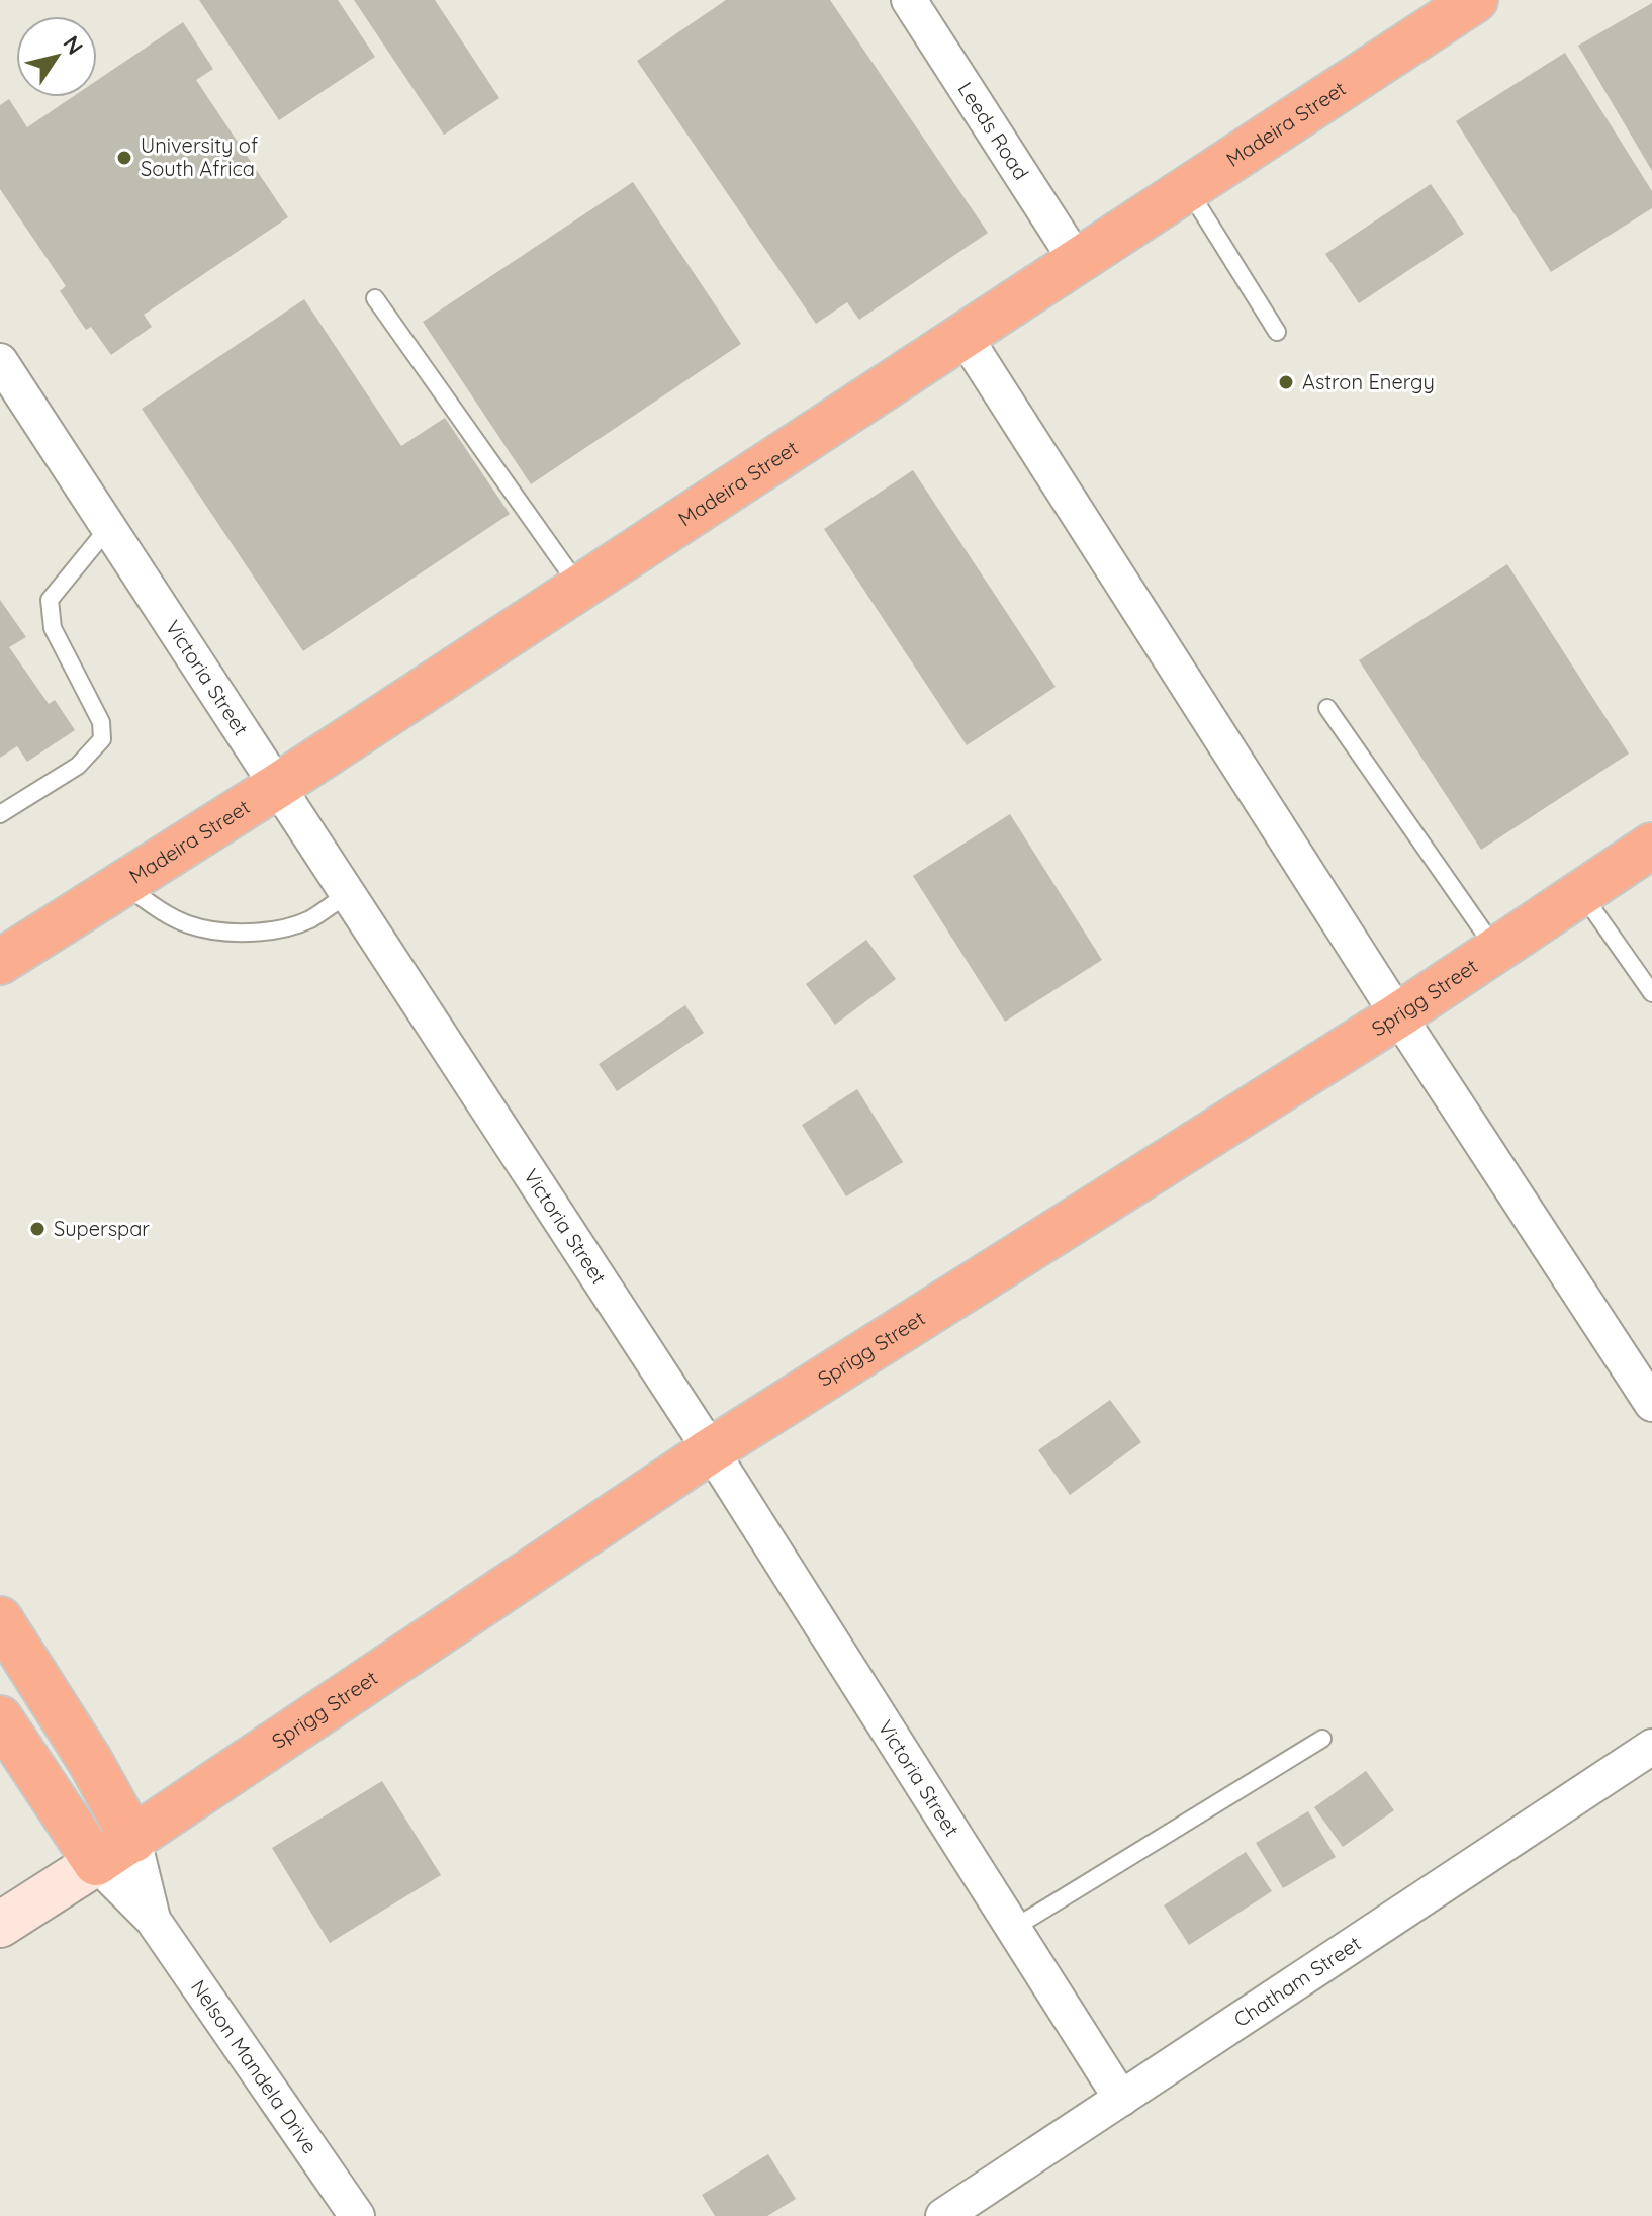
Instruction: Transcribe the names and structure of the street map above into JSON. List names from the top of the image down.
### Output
{
  "streets": {
    "highway": ["Madeira Street", "Sprigg Street", "Nelson Mandela Drive"],
    "street": ["Leeds Road", "Victoria Street", "Chatham Street"]
  },
  "crossings": [
    ["Madeira Street", "Leeds Road"],
    ["Madeira Street", "Victoria Street"],
    ["Victoria Street", "Sprigg Street"],
    ["Victoria Street", "Chatham Street"],
    ["Sprigg Street", "Nelson Mandela Drive"]
  ],
  "places": ["University of South Africa", "Astron Energy", "Superspar"],
  "north": "top right"
}
